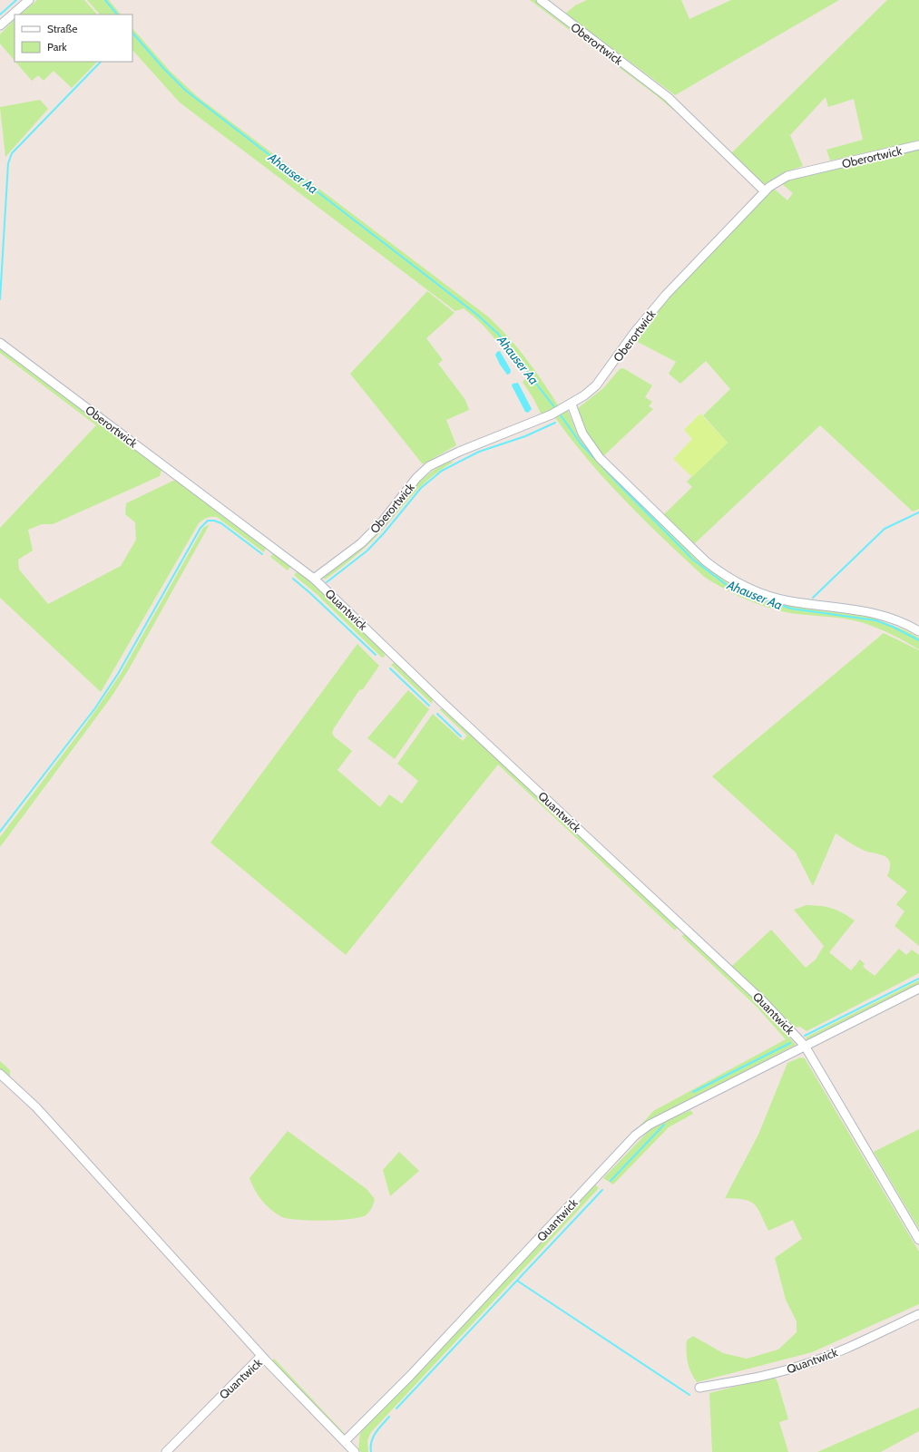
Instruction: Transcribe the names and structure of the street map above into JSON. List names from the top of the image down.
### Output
{
  "streets": {
    "street": ["Oberortwick", "Quantwick"]
  },
  "crossings": [
    ["Oberortwick", "Quantwick"]
  ],
  "water": ["Ahauser Aa"],
  "legend": ["Straße", "Park"]
}
